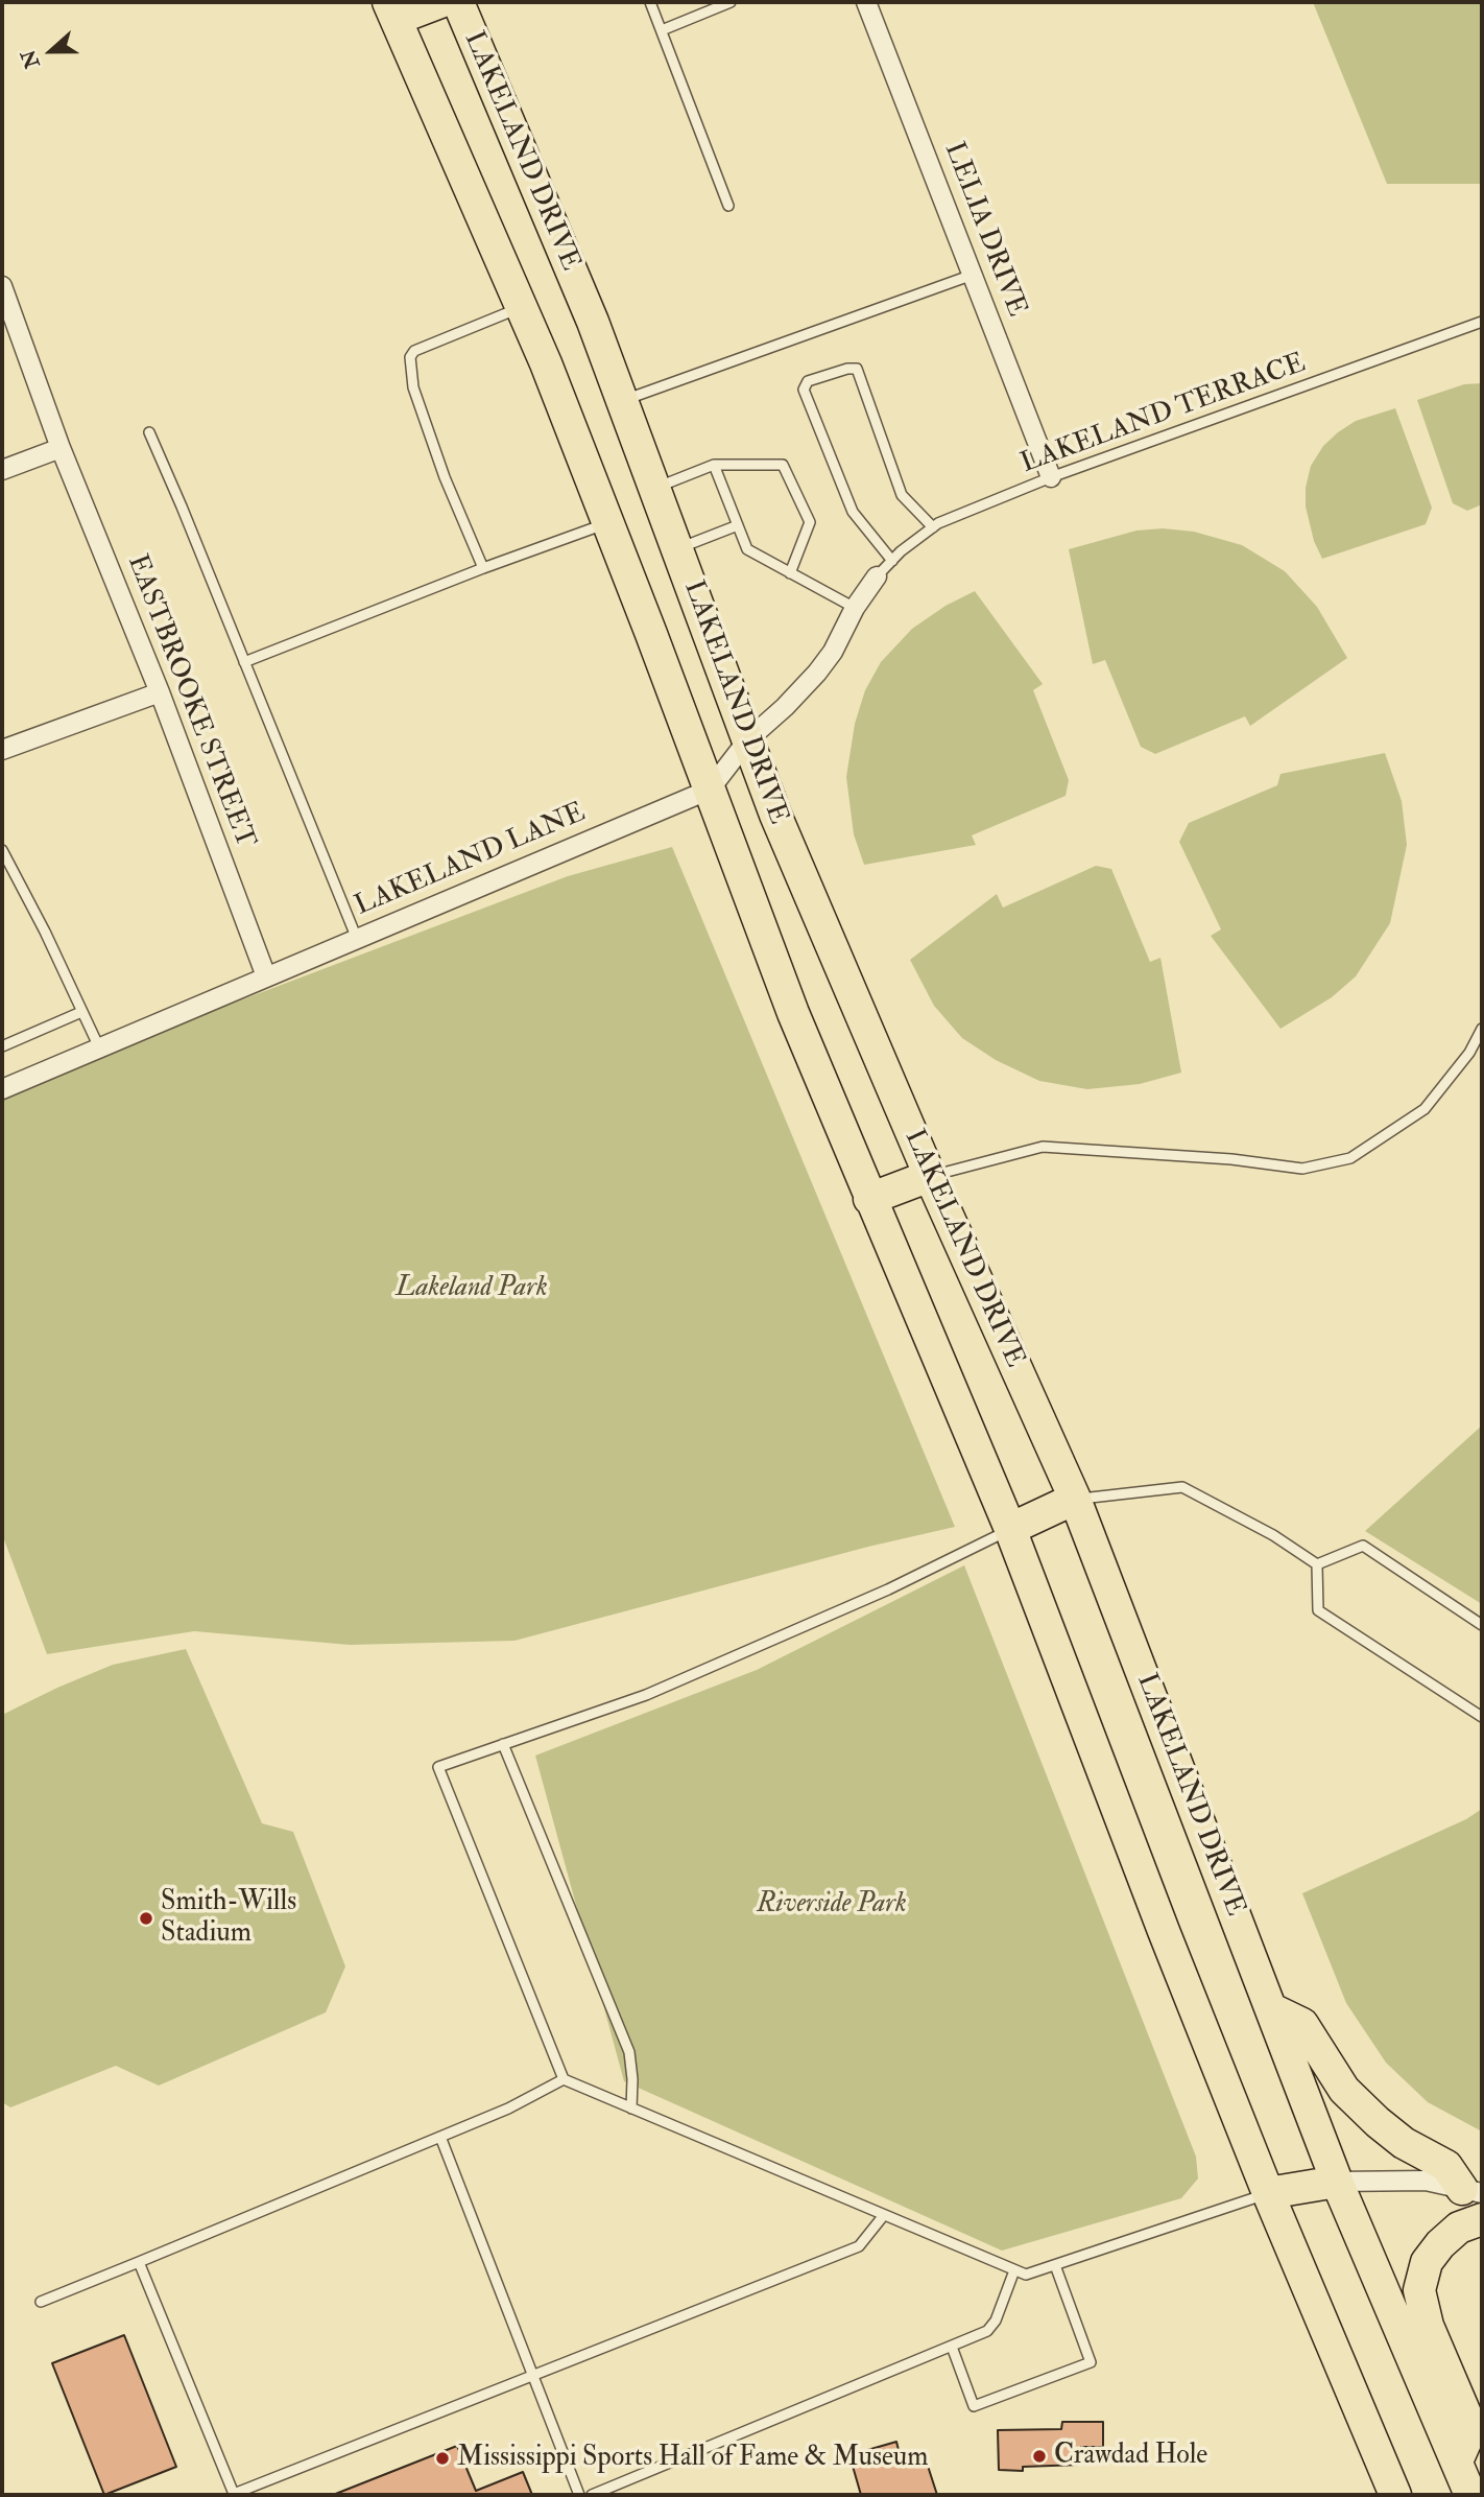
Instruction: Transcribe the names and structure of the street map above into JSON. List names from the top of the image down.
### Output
{
  "streets": {
    "highway": ["LAKELAND DRIVE"],
    "street": ["LELIA DRIVE", "EASTBROOKE STREET", "LAKELAND LANE"],
    "lane": ["LAKELAND TERRACE"]
  },
  "crossings": [
    ["LAKELAND DRIVE", "LAKELAND LANE"],
    ["LELIA DRIVE", "LAKELAND TERRACE"],
    ["LAKELAND TERRACE", "LAKELAND LANE"],
    ["EASTBROOKE STREET", "LAKELAND LANE"]
  ],
  "parks": ["Lakeland Park", "Riverside Park"],
  "places": ["Smith-Wills Stadium", "Crawdad Hole", "Mississippi Sports Hall of Fame & Museum"],
  "north": "left"
}
